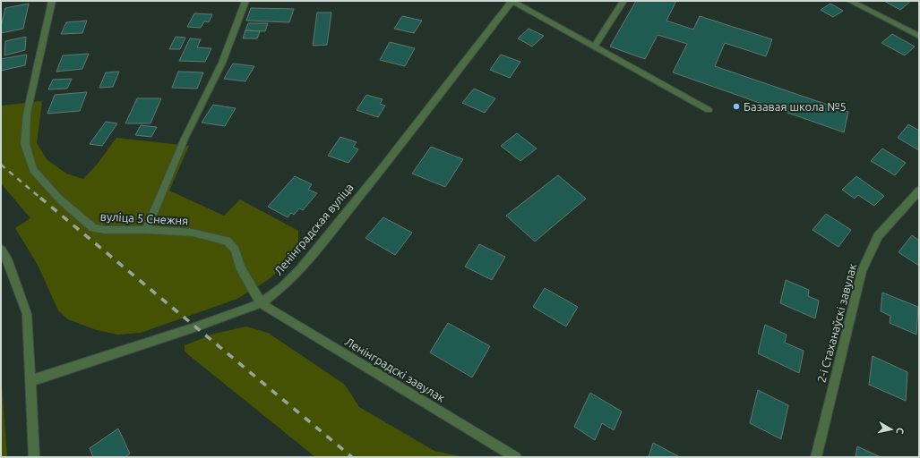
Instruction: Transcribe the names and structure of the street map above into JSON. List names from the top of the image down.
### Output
{
  "streets": {
    "street": [
      "вуліца 5 Снежня",
      "Ленінградская вуліца",
      "2-і Стаханаўскі завулак",
      "Ленінградскі завулак"
    ]
  },
  "crossings": [
    ["вуліца 5 Снежня", "Ленінградская вуліца"],
    ["вуліца 5 Снежня", "Ленінградскі завулак"],
    ["Ленінградская вуліца", "Ленінградскі завулак"]
  ],
  "places": ["Базавая школа №5"],
  "north": "right"
}
